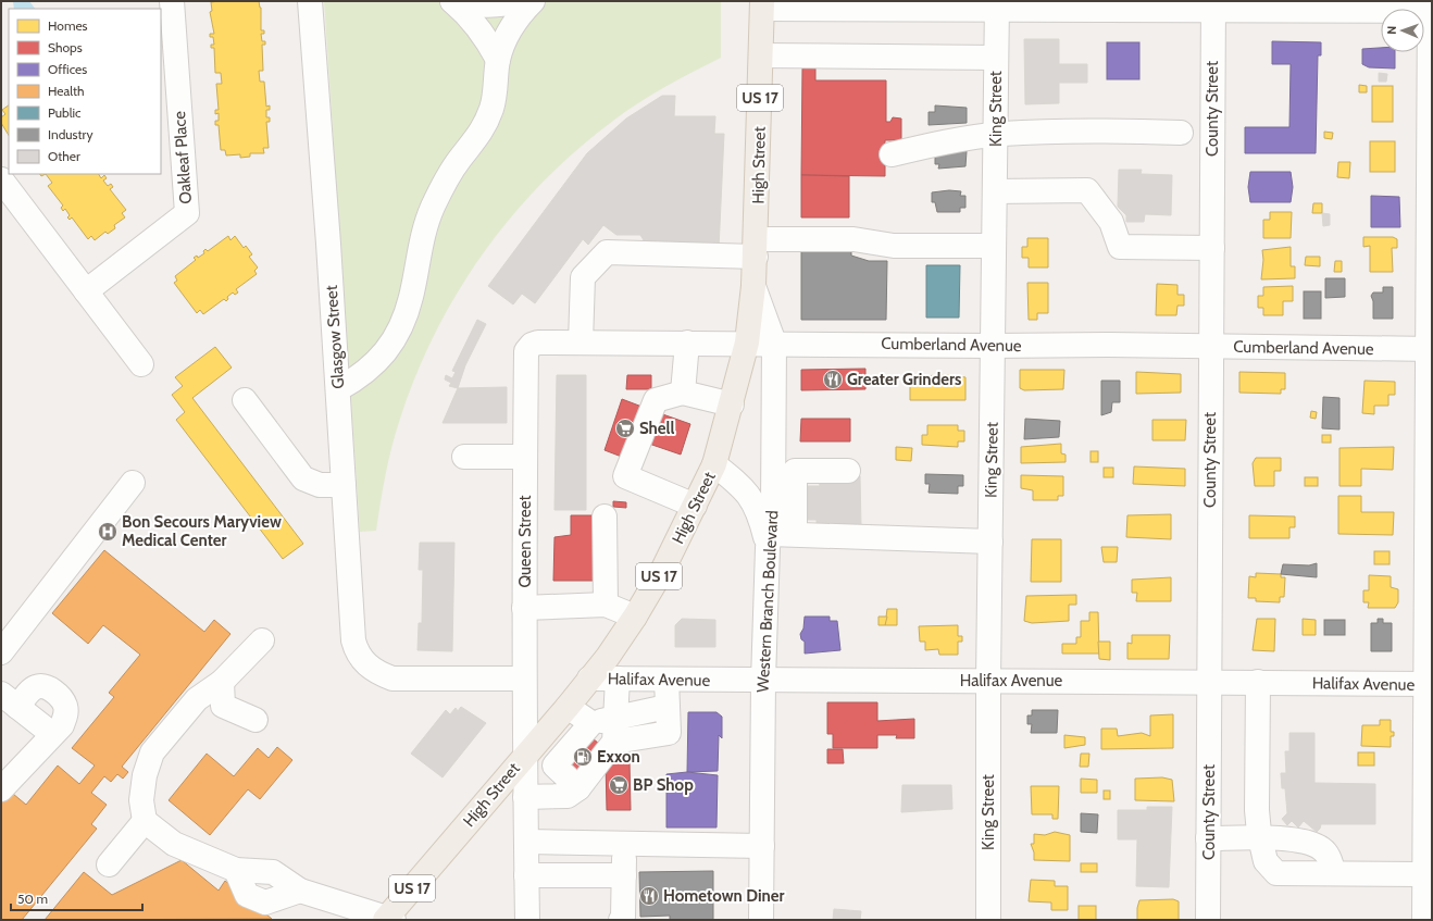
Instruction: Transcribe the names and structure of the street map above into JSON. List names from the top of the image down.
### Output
{
  "streets": {
    "main road": ["US 17", "High Street"],
    "street": [
      "King Street",
      "County Street",
      "Oakleaf Place",
      "Glasgow Street",
      "Cumberland Avenue",
      "Queen Street",
      "Western Branch Boulevard",
      "Halifax Avenue"
    ]
  },
  "crossings": [
    ["King Street", "Cumberland Avenue"],
    ["King Street", "Halifax Avenue"],
    ["County Street", "Cumberland Avenue"],
    ["County Street", "Halifax Avenue"],
    ["High Street", "Cumberland Avenue"],
    ["High Street", "Queen Street"],
    ["High Street", "Western Branch Boulevard"],
    ["High Street", "Halifax Avenue"],
    ["Glasgow Street", "Queen Street"],
    ["Cumberland Avenue", "Queen Street"],
    ["Cumberland Avenue", "Western Branch Boulevard"],
    ["Western Branch Boulevard", "Halifax Avenue"]
  ],
  "places": {
    "restaurant": ["Greater Grinders", "Hometown Diner"],
    "supermarket": ["Shell", "BP Shop"],
    "hospital": ["Bon Secours Maryview Medical Center"],
    "fuel station": ["Exxon"]
  },
  "legend": [
    "Homes",
    "Shops",
    "Offices",
    "Health",
    "Public",
    "Industry",
    "Other"
  ],
  "scale_bar": "50 m",
  "north": "left"
}
